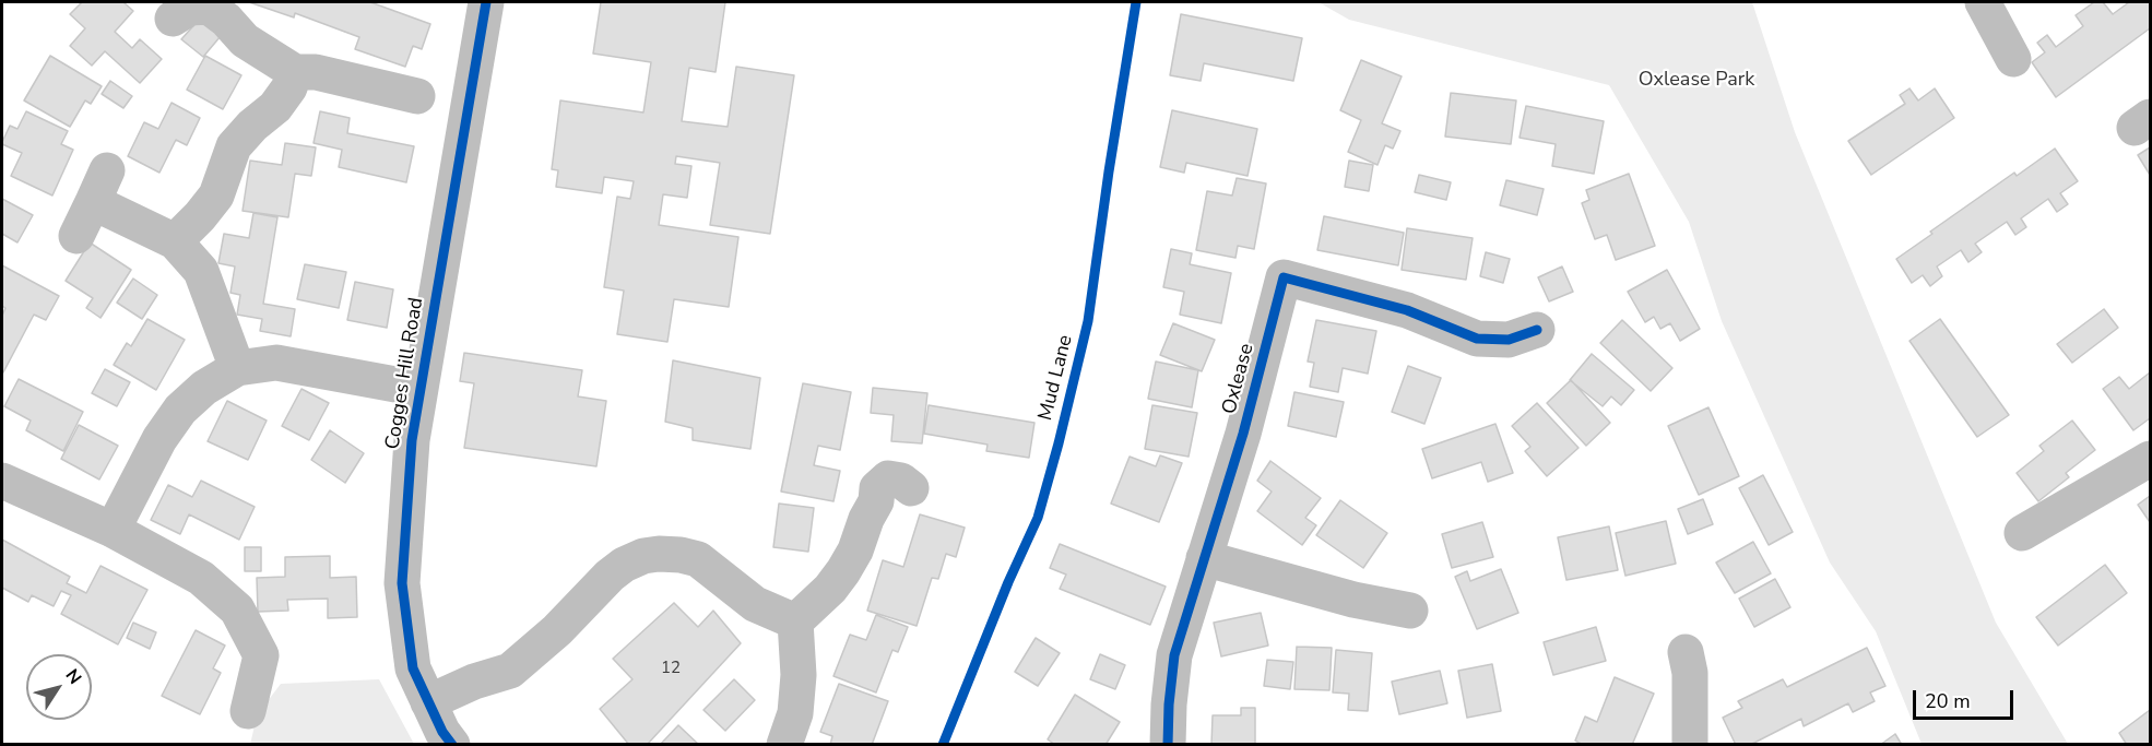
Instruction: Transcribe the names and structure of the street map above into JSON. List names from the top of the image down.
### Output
{
  "streets": {
    "street": ["Cogges Hill Road", "Oxlease"],
    "cycle path": ["Mud Lane"]
  },
  "parks": ["Oxlease Park"],
  "house_numbers": ["12"],
  "scale_bar": "20 m",
  "north": "top right"
}
